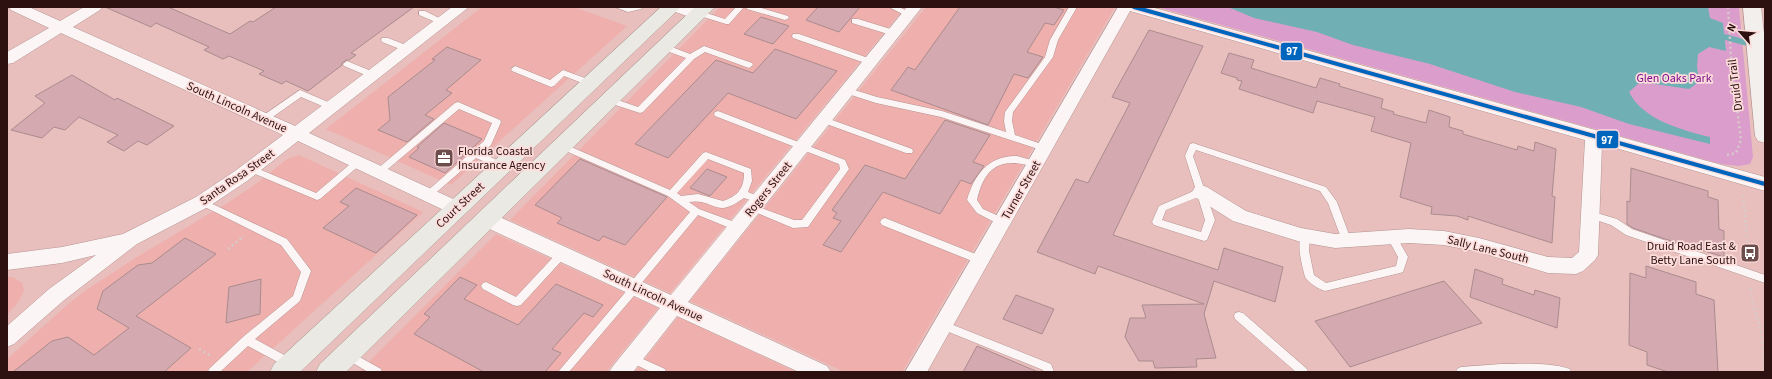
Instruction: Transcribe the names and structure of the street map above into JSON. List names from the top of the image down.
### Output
{
  "streets": {
    "main road": ["Court Street"],
    "street": [
      "South Lincoln Avenue",
      "Santa Rosa Street",
      "Rogers Street",
      "Turner Street",
      "Sally Lane South"
    ],
    "path": ["Druid Trail"]
  },
  "crossings": [
    ["South Lincoln Avenue", "Santa Rosa Street"],
    ["South Lincoln Avenue", "Rogers Street"],
    ["South Lincoln Avenue", "Court Street"]
  ],
  "parks": ["Glen Oaks Park"],
  "places": {
    "office": ["Florida Coastal Insurance Agency"],
    "bus stop": ["Druid Road East & Betty Lane South"]
  },
  "lines": ["transit line 97"],
  "north": "top left"
}
